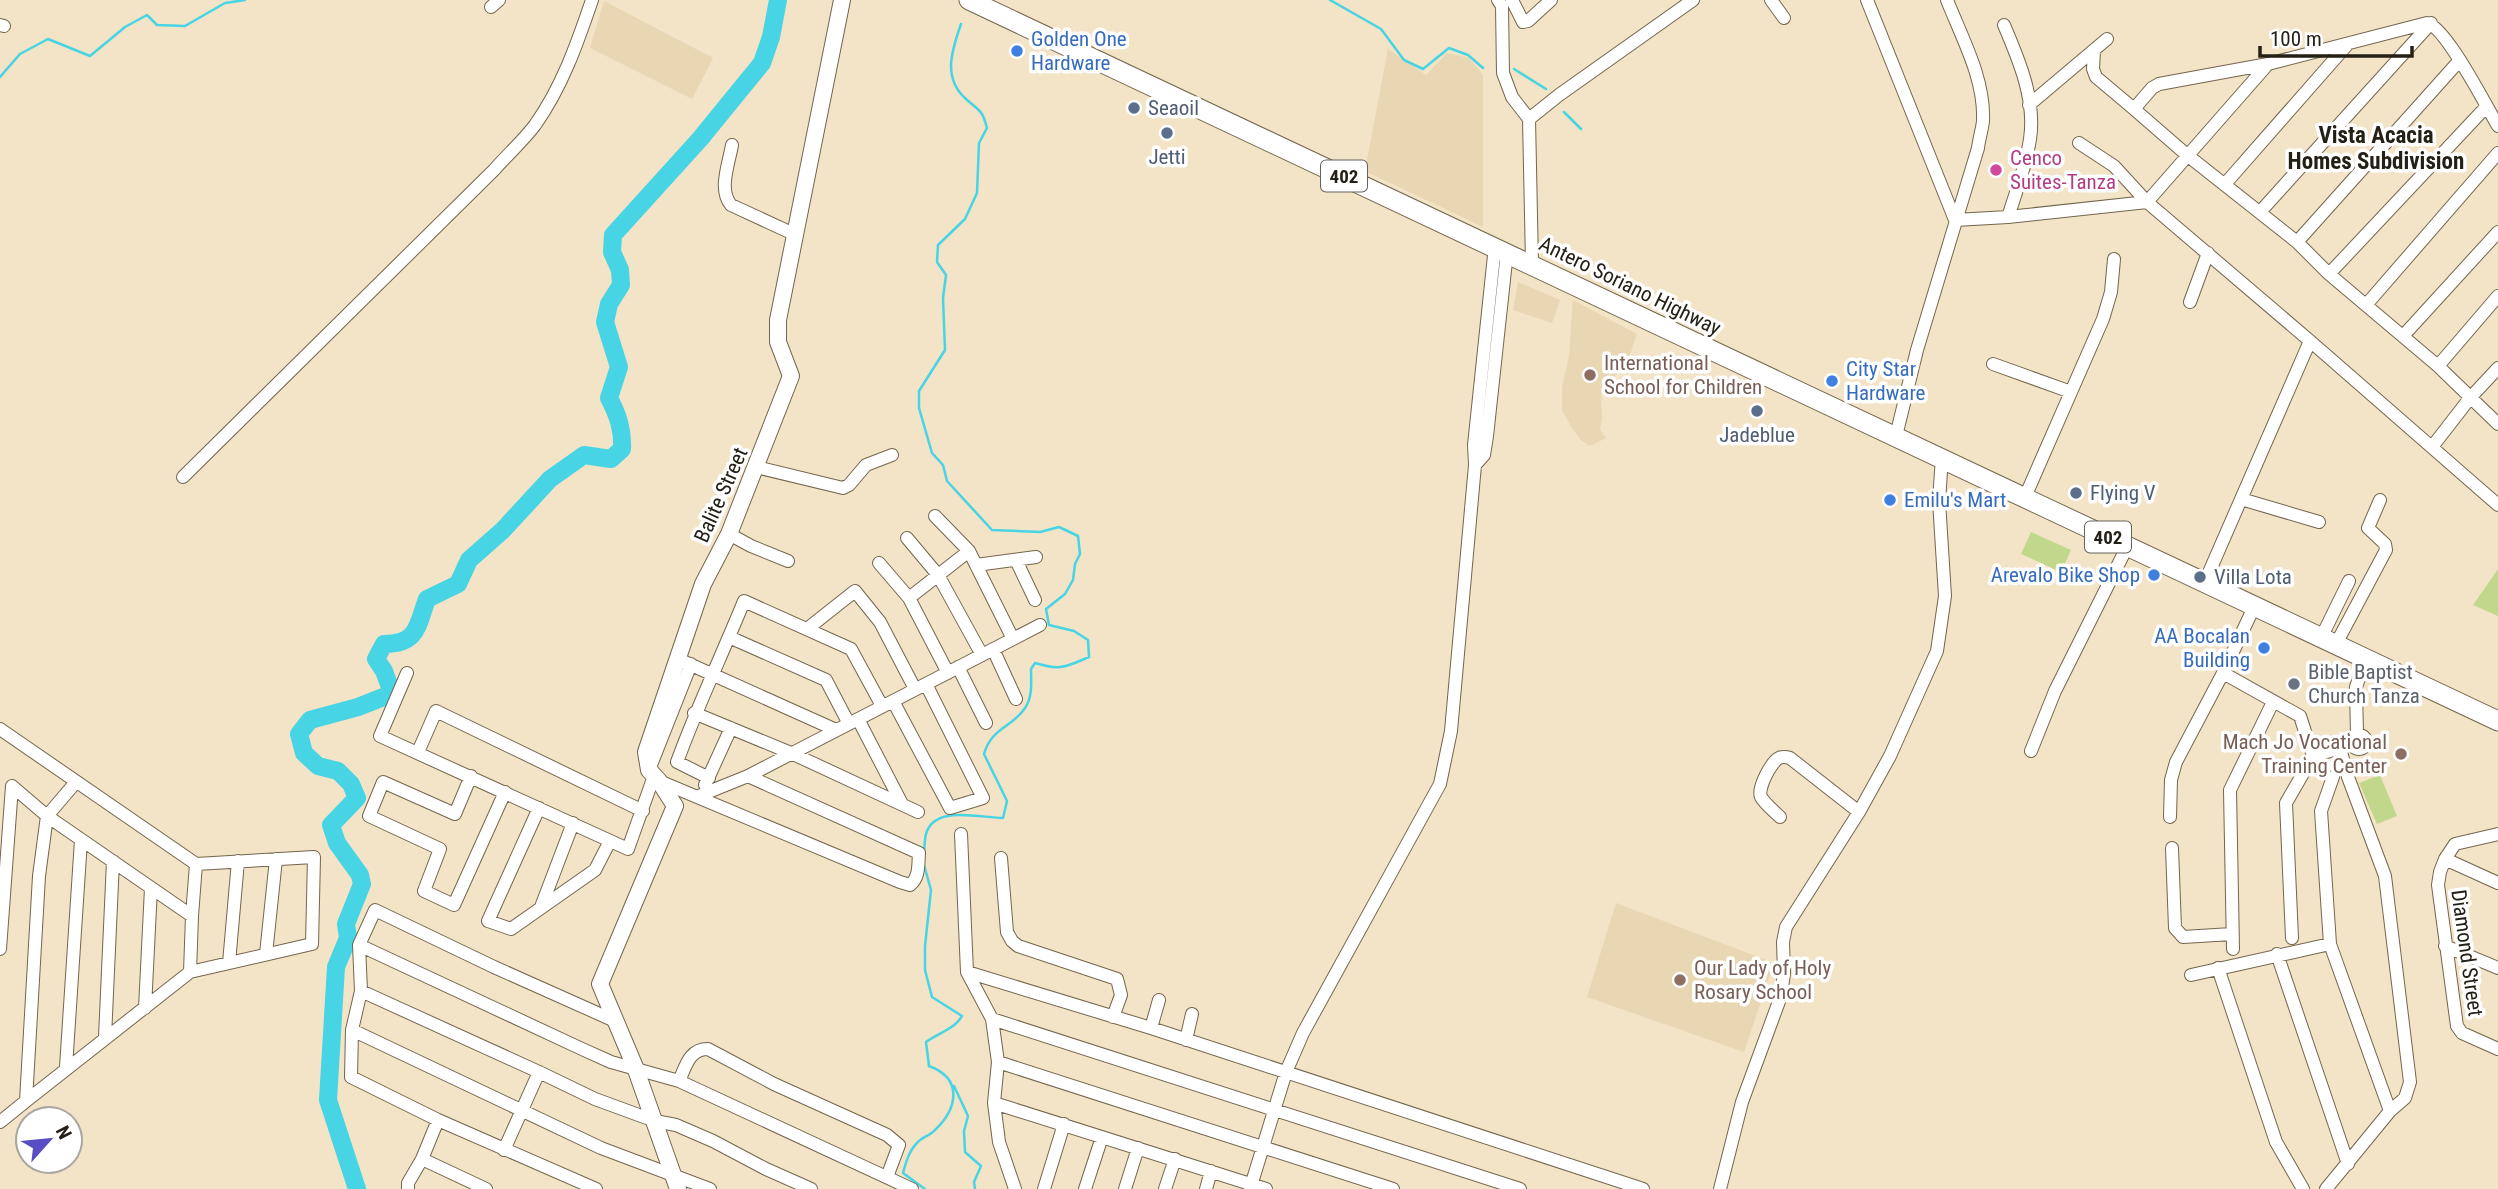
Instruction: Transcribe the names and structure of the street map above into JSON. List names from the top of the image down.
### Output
{
  "streets": {
    "main road": ["402", "Antero Soriano Highway"],
    "street": ["Balite Street", "Diamond Street"]
  },
  "districts": ["Vista Acacia Homes Subdivision"],
  "places": [
    "Golden One Hardware",
    "Seaoil",
    "Jetti",
    "Cenco Suites-Tanza",
    "International School for Children",
    "City Star Hardware",
    "Jadeblue",
    "Flying V",
    "Emilu's Mart",
    "Arevalo Bike Shop",
    "Villa Lota",
    "AA Bocalan Building",
    "Bible Baptist Church Tanza",
    "Mach Jo Vocational Training Center",
    "Our Lady of Holy Rosary School"
  ],
  "scale_bar": "100 m",
  "north": "top right"
}
